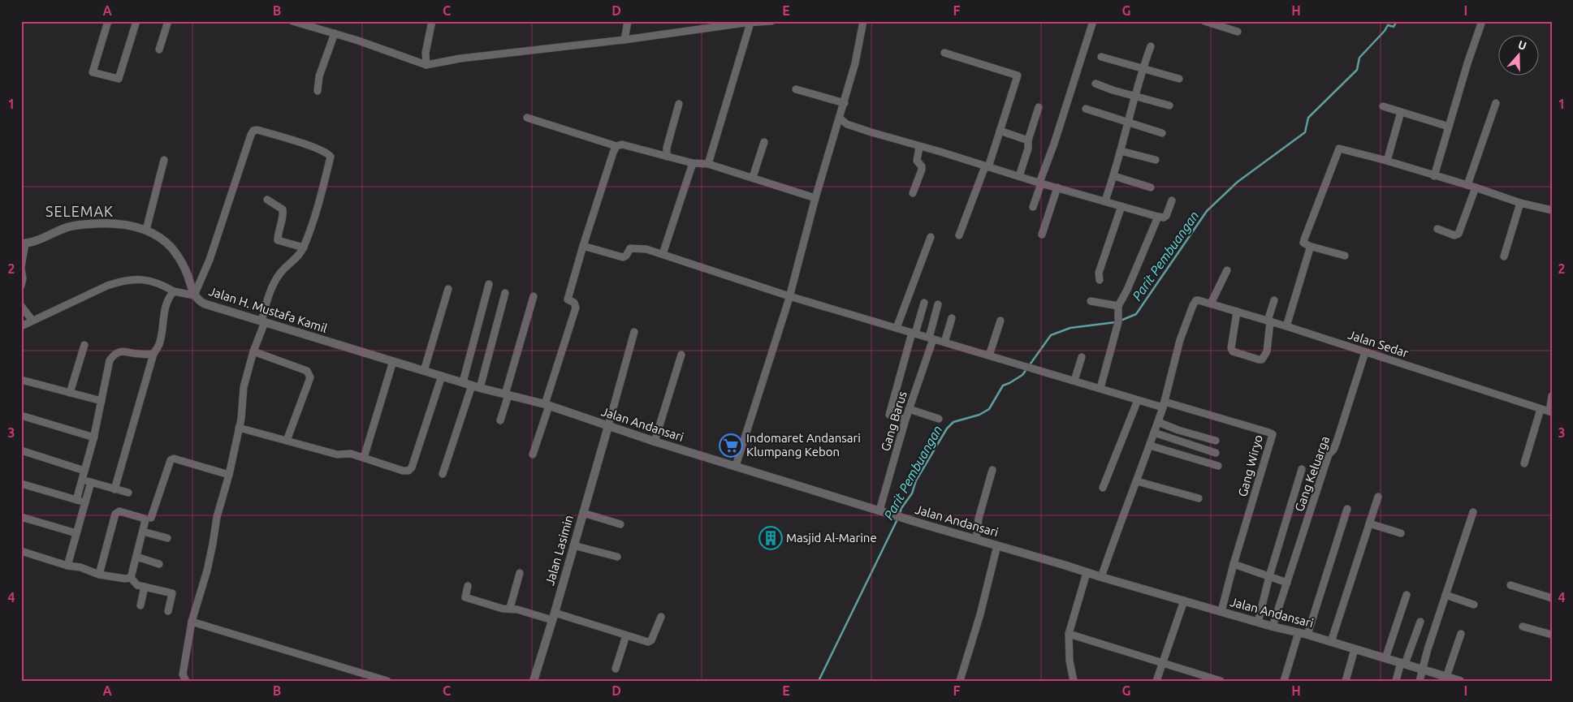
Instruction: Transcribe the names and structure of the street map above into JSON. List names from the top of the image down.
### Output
{
  "streets": {
    "street": [
      "Jalan H. Mustafa Kamil",
      "Jalan Sedar",
      "Gang Barus",
      "Jalan Andansari",
      "Gang Wiryo",
      "Gang Keluarga",
      "Jalan Lasimin"
    ]
  },
  "crossings": [
    ["Jalan H. Mustafa Kamil", "Jalan Andansari"],
    ["Jalan Sedar", "Gang Wiryo"],
    ["Jalan Sedar", "Gang Keluarga"],
    ["Gang Barus", "Jalan Andansari"],
    ["Jalan Andansari", "Gang Wiryo"],
    ["Jalan Andansari", "Gang Keluarga"],
    ["Jalan Andansari", "Jalan Lasimin"]
  ],
  "districts": ["SELEMAK"],
  "water": ["Parit Pembuangan"],
  "places": {
    "supermarket": ["Indomaret Andansari Klumpang Kebon"],
    "building": ["Masjid Al-Marine"]
  },
  "north": "top",
  "grid": {
    "columns": [
      "A",
      "B",
      "C",
      "D",
      "E",
      "F",
      "G",
      "H",
      "I"
    ],
    "rows": [
      "1",
      "2",
      "3",
      "4"
    ]
  }
}
